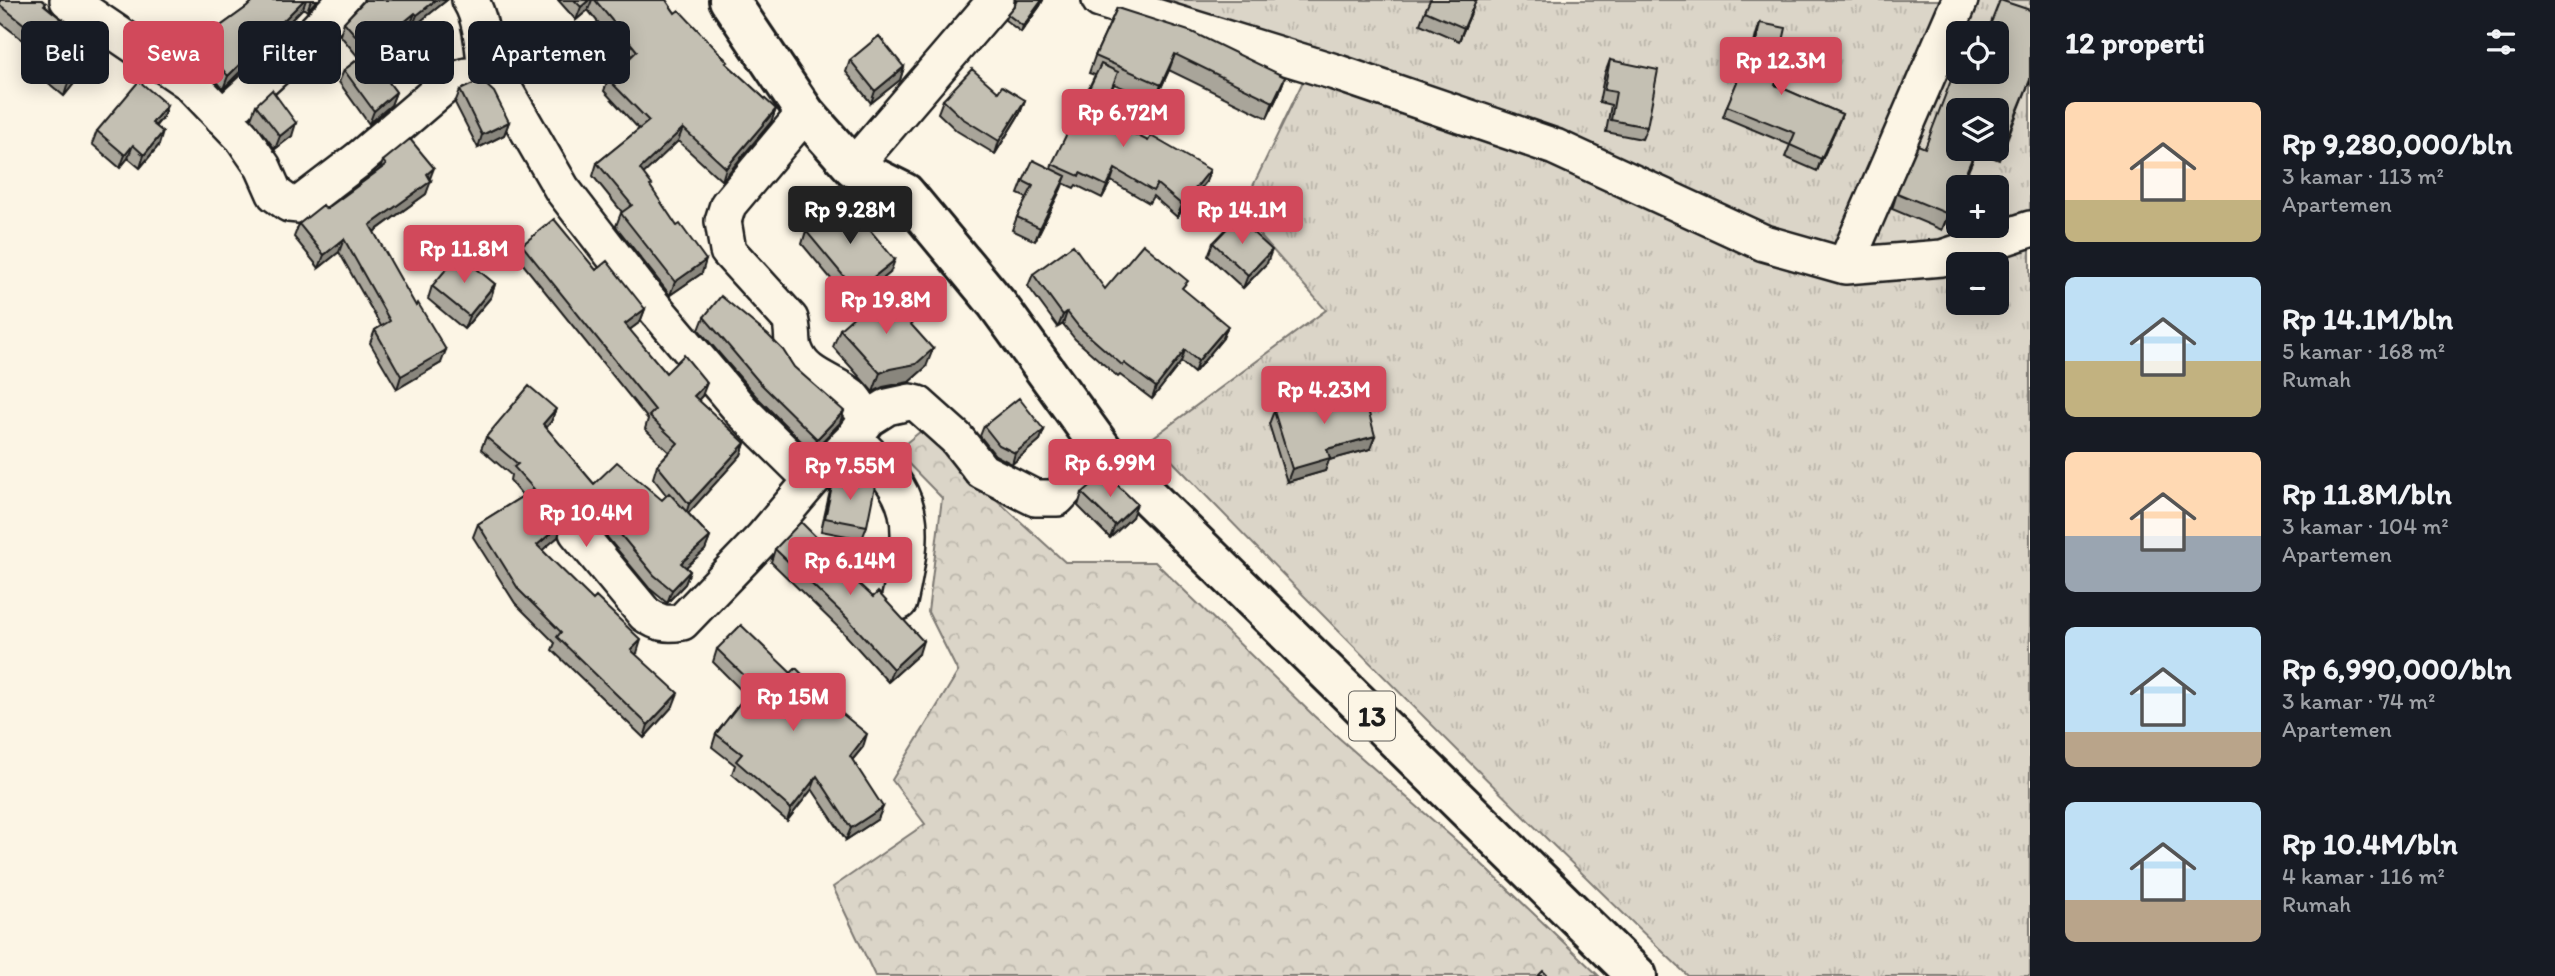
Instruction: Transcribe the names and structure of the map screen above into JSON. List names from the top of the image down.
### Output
{
  "streets": {
    "highway": ["13"]
  },
  "page": {
    "heading": "12 properti",
    "map_buttons": ["+", "−"],
    "chip": [
      "Beli",
      "Sewa",
      "Filter",
      "Baru",
      "Apartemen"
    ],
    "price": [
      "Rp 12.3M",
      "Rp 6.72M",
      "Rp 9.28M",
      "Rp 14.1M",
      "Rp 11.8M",
      "Rp 19.8M",
      "Rp 4.23M",
      "Rp 6.99M",
      "Rp 7.55M",
      "Rp 10.4M",
      "Rp 6.14M",
      "Rp 15M"
    ],
    "list": [
      {
        "name": "Rp 9,280,000/bln",
        "note": "3 kamar · 113 m² · Apartemen"
      },
      {
        "name": "Rp 14.1M/bln",
        "note": "5 kamar · 168 m² · Rumah"
      },
      {
        "name": "Rp 11.8M/bln",
        "note": "3 kamar · 104 m² · Apartemen"
      },
      {
        "name": "Rp 6,990,000/bln",
        "note": "3 kamar · 74 m² · Apartemen"
      },
      {
        "name": "Rp 10.4M/bln",
        "note": "4 kamar · 116 m² · Rumah"
      }
    ]
  }
}
